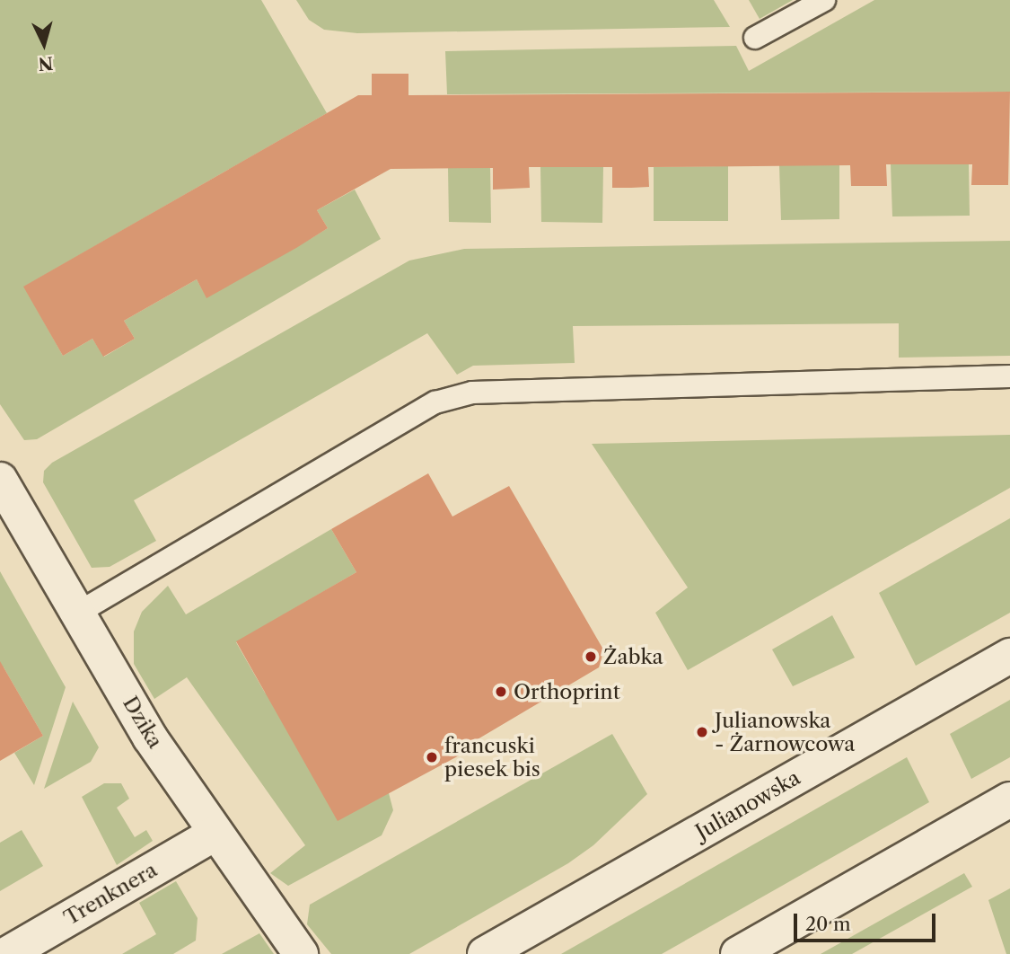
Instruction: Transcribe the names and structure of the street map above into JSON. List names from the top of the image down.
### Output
{
  "streets": {
    "main road": ["Dzika", "Julianowska", "Trenknera"]
  },
  "crossings": [
    ["Dzika", "Trenknera"]
  ],
  "places": [
    "Żabka",
    "Orthoprint",
    "Julianowska - Żarnowcowa",
    "francuski piesek bis"
  ],
  "scale_bar": "20 m",
  "north": "bottom"
}
